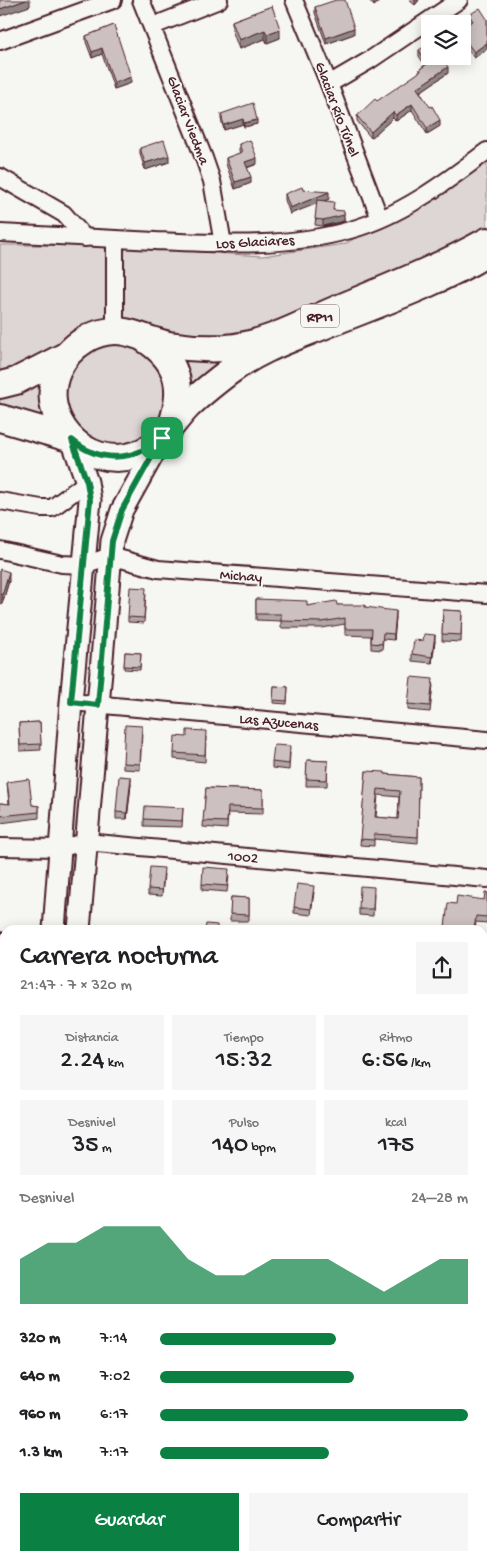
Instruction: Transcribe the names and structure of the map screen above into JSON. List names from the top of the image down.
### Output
{
  "streets": {
    "main road": ["RP11"],
    "street": [
      "Glaciar Río Túnel",
      "Glaciar Viedma",
      "Los Glaciares",
      "Michay",
      "Las Azucenas",
      "1002"
    ]
  },
  "crossings": [
    ["Glaciar Río Túnel", "Los Glaciares"],
    ["Glaciar Viedma", "Los Glaciares"]
  ],
  "page": {
    "heading": ["Carrera nocturna", "21:47 · 7 × 320 m"],
    "stats": [
      ["Distancia", "2.24 km"],
      ["Tiempo", "15:32"],
      ["Ritmo", "6:56 /km"],
      ["Desnivel", "35 m"],
      ["Pulso", "140 bpm"],
      ["kcal", "175"]
    ],
    "chart": ["Desnivel", "24–28 m"],
    "list": [
      {
        "name": "320 m",
        "note": "7:14"
      },
      {
        "name": "640 m",
        "note": "7:02"
      },
      {
        "name": "960 m",
        "note": "6:17"
      },
      {
        "name": "1.3 km",
        "note": "7:17"
      }
    ],
    "buttons": ["Guardar", "Compartir"]
  }
}
